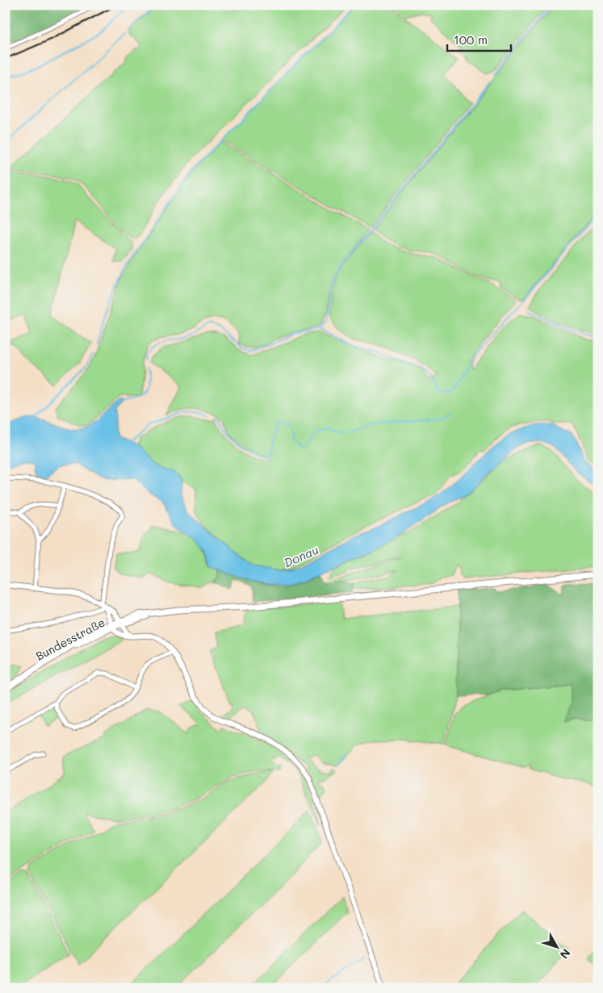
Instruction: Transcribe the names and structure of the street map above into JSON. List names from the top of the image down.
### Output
{
  "streets": {
    "main road": ["Bundesstraße"]
  },
  "water": ["Donau"],
  "scale_bar": "100 m",
  "north": "bottom right"
}
